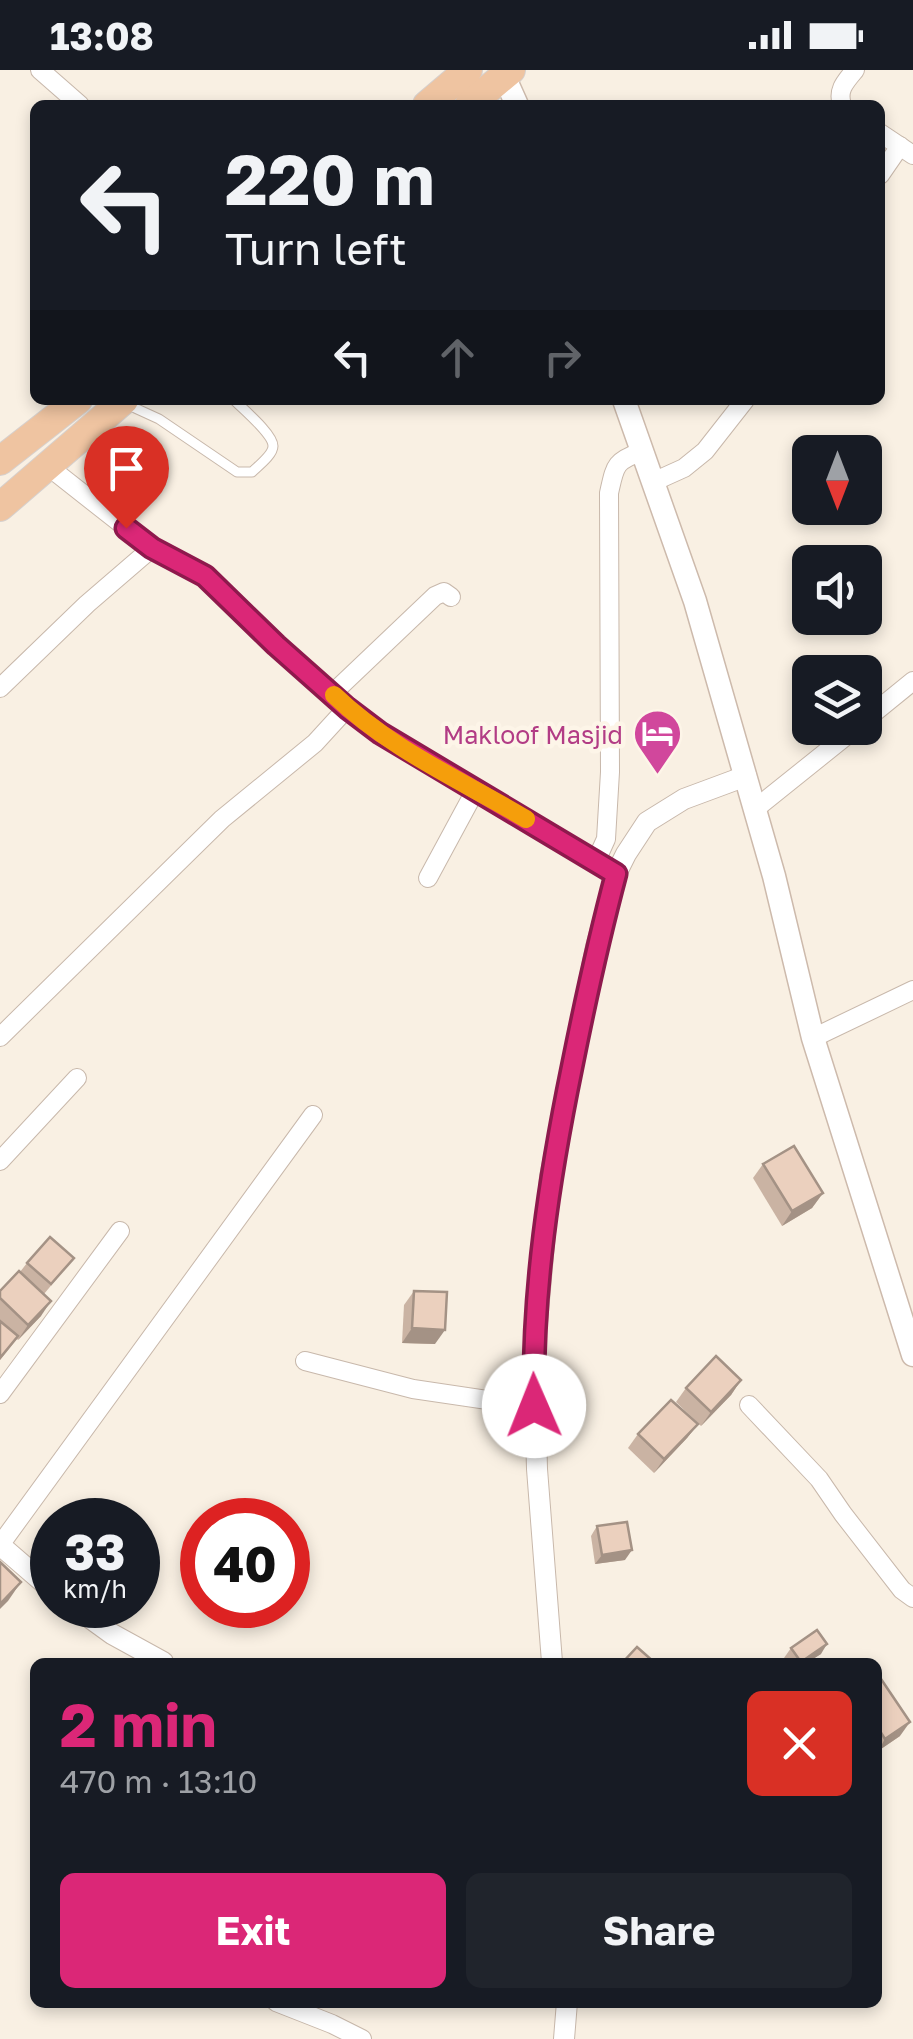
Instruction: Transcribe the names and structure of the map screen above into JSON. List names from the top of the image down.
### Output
{
  "places": {
    "hotel": ["Makloof Masjid"]
  },
  "north": "bottom",
  "page": {
    "status": "13:08",
    "turn": ["220 m", "Turn left"],
    "speed": "33 km/h",
    "limit": "40",
    "heading": ["2 min", "470 m · 13:10"],
    "buttons": ["Exit", "Share"]
  }
}
